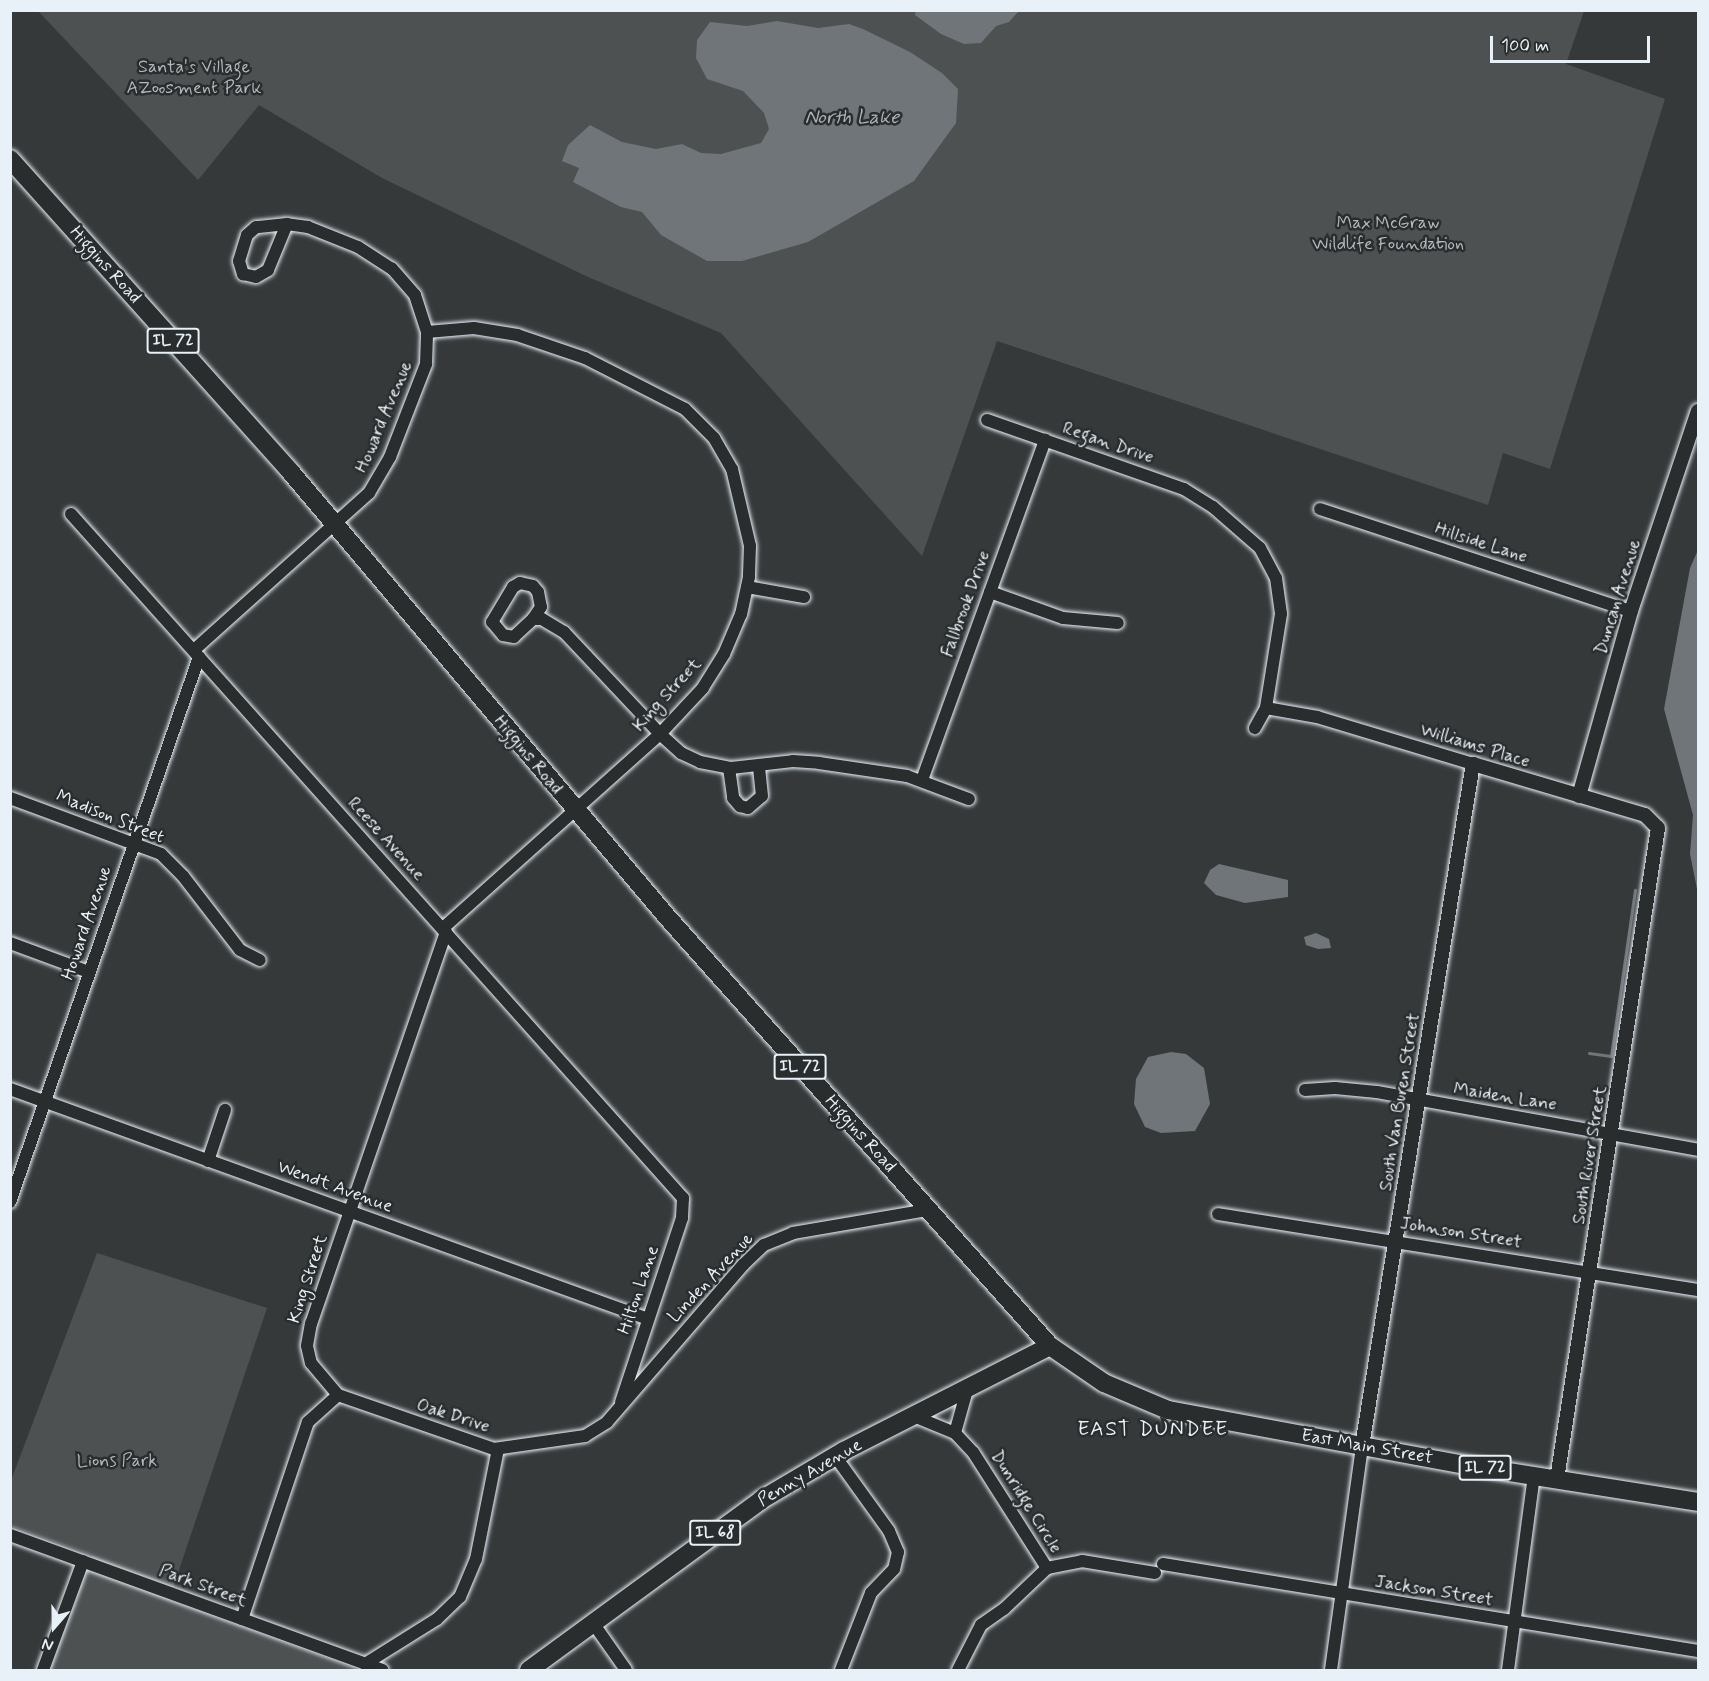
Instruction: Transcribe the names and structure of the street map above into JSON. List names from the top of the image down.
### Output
{
  "streets": {
    "main road": [
      "Higgins Road",
      "IL 72",
      "East Main Street",
      "Penny Avenue",
      "IL 68"
    ],
    "street": [
      "Howard Avenue",
      "Regan Drive",
      "Hillside Lane",
      "Duncan Avenue",
      "Fallbrook Drive",
      "King Street",
      "Williams Place",
      "Madison Street",
      "Reese Avenue",
      "Maiden Lane",
      "South Van Buren Street",
      "South River Street",
      "Wendt Avenue",
      "Johnson Street",
      "Linden Avenue",
      "Hilton Lane",
      "Oak Drive",
      "Dunridge Circle",
      "Park Street",
      "Jackson Street"
    ]
  },
  "crossings": [
    ["Higgins Road", "Howard Avenue"],
    ["Higgins Road", "King Street"],
    ["Higgins Road", "Linden Avenue"],
    ["Higgins Road", "East Main Street"],
    ["Higgins Road", "Penny Avenue"],
    ["Howard Avenue", "King Street"],
    ["Howard Avenue", "Madison Street"],
    ["Howard Avenue", "Reese Avenue"],
    ["Howard Avenue", "Wendt Avenue"],
    ["Regan Drive", "Fallbrook Drive"],
    ["Regan Drive", "Williams Place"],
    ["Hillside Lane", "Duncan Avenue"],
    ["Duncan Avenue", "Williams Place"],
    ["King Street", "Reese Avenue"],
    ["King Street", "Wendt Avenue"],
    ["King Street", "Oak Drive"],
    ["Williams Place", "South Van Buren Street"],
    ["Williams Place", "South River Street"],
    ["Reese Avenue", "Hilton Lane"],
    ["Maiden Lane", "South Van Buren Street"],
    ["Maiden Lane", "South River Street"],
    ["South Van Buren Street", "Johnson Street"],
    ["South Van Buren Street", "East Main Street"],
    ["South River Street", "Johnson Street"],
    ["South River Street", "East Main Street"],
    ["Wendt Avenue", "Hilton Lane"],
    ["Linden Avenue", "Hilton Lane"],
    ["Linden Avenue", "Oak Drive"],
    ["Hilton Lane", "Oak Drive"],
    ["East Main Street", "Penny Avenue"],
    ["Penny Avenue", "Dunridge Circle"],
    ["Dunridge Circle", "Jackson Street"]
  ],
  "districts": ["EAST DUNDEE"],
  "water": ["North Lake"],
  "parks": ["Santa's Village AZoosment Park", "Max McGraw Wildlife Foundation", "Lions Park"],
  "scale_bar": "100 m",
  "north": "bottom"
}
